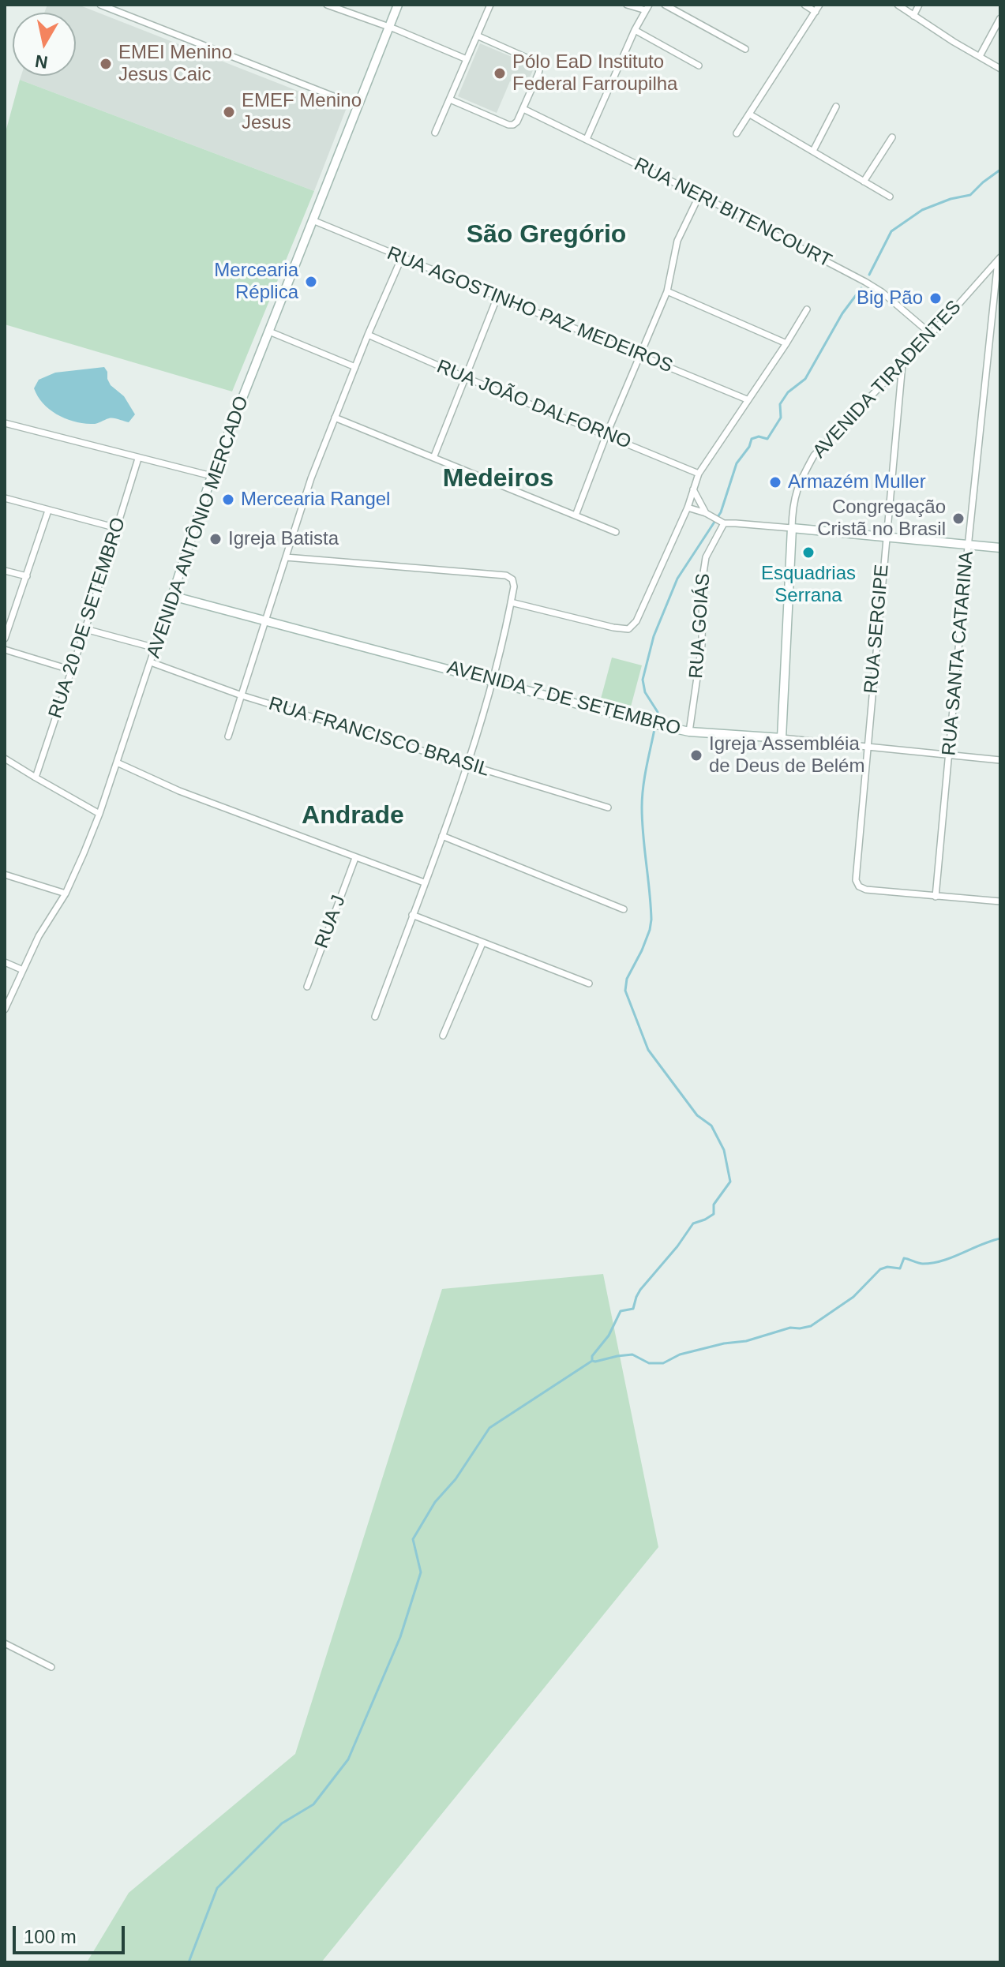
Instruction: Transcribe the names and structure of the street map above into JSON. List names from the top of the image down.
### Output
{
  "streets": {
    "street": [
      "RUA NERI BITENCOURT",
      "RUA AGOSTINHO PAZ MEDEIROS",
      "AVENIDA TIRADENTES",
      "RUA JOÃO DALFORNO",
      "AVENIDA ANTÔNIO MERCADO",
      "RUA 20 DE SETEMBRO",
      "RUA GOIÁS",
      "RUA SERGIPE",
      "RUA SANTA CATARINA",
      "AVENIDA 7 DE SETEMBRO",
      "RUA FRANCISCO BRASIL",
      "RUA J"
    ]
  },
  "crossings": [
    ["RUA NERI BITENCOURT", "AVENIDA TIRADENTES"],
    ["RUA AGOSTINHO PAZ MEDEIROS", "AVENIDA ANTÔNIO MERCADO"],
    ["AVENIDA TIRADENTES", "RUA SERGIPE"],
    ["AVENIDA TIRADENTES", "RUA SANTA CATARINA"],
    ["AVENIDA TIRADENTES", "AVENIDA 7 DE SETEMBRO"],
    ["AVENIDA ANTÔNIO MERCADO", "AVENIDA 7 DE SETEMBRO"],
    ["AVENIDA ANTÔNIO MERCADO", "RUA FRANCISCO BRASIL"],
    ["RUA GOIÁS", "AVENIDA 7 DE SETEMBRO"],
    ["RUA SERGIPE", "RUA SANTA CATARINA"],
    ["RUA SERGIPE", "AVENIDA 7 DE SETEMBRO"],
    ["RUA SANTA CATARINA", "AVENIDA 7 DE SETEMBRO"]
  ],
  "districts": ["São Gregório", "Medeiros", "Andrade"],
  "places": [
    "EMEI Menino Jesus Caic",
    "Pólo EaD Instituto Federal Farroupilha",
    "EMEF Menino Jesus",
    "Mercearia Réplica",
    "Big Pão",
    "Armazém Muller",
    "Mercearia Rangel",
    "Congregação Cristã no Brasil",
    "Igreja Batista",
    "Esquadrias Serrana",
    "Igreja Assembléia de Deus de Belém"
  ],
  "scale_bar": "100 m",
  "north": "bottom"
}
